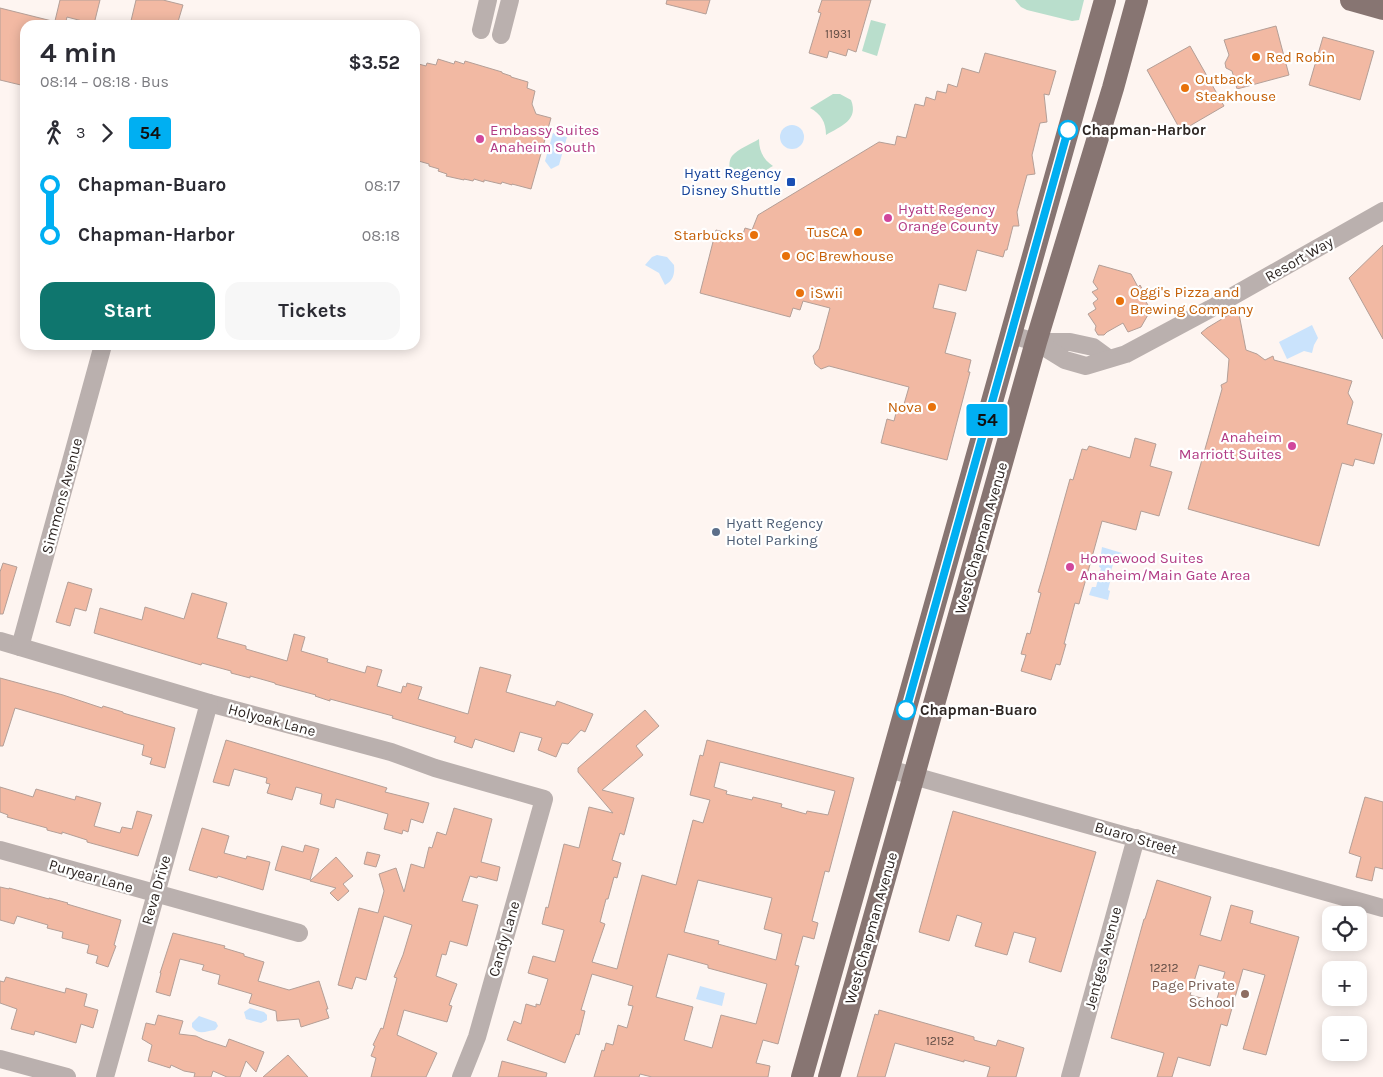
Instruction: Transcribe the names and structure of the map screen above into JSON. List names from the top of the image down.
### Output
{
  "streets": {
    "main road": ["West Chapman Avenue"],
    "street": [
      "Resort Way",
      "Simmons Avenue",
      "Holyoak Lane",
      "Buaro Street",
      "Puryear Lane",
      "Reva Drive",
      "Candy Lane",
      "Jentges Avenue"
    ]
  },
  "crossings": [
    ["Resort Way", "West Chapman Avenue"],
    ["Simmons Avenue", "Holyoak Lane"],
    ["West Chapman Avenue", "Buaro Street"],
    ["Holyoak Lane", "Reva Drive"],
    ["Holyoak Lane", "Candy Lane"],
    ["Buaro Street", "Jentges Avenue"],
    ["Puryear Lane", "Reva Drive"]
  ],
  "places": {
    "other": [
      "Red Robin",
      "Outback Steakhouse",
      "Chapman-Harbor",
      "Embassy Suites Anaheim South",
      "Hyatt Regency Orange County",
      "TusCA",
      "Starbucks",
      "OC Brewhouse",
      "iSwii",
      "Oggi's Pizza and Brewing Company",
      "Nova",
      "Anaheim Marriott Suites",
      "Hyatt Regency Hotel Parking",
      "Homewood Suites Anaheim/Main Gate Area",
      "Chapman-Buaro",
      "Page Private School"
    ],
    "transit": ["Hyatt Regency Disney Shuttle"]
  },
  "lines": ["bus line 54"],
  "house_numbers": ["11931", "12212", "12152"],
  "page": {
    "on_map": "54",
    "heading": ["4 min", "08:14 – 08:18 · Bus", "$3.52"],
    "legs": ["3", "54"],
    "list": [
      {
        "name": "Chapman-Buaro",
        "value": "08:17"
      },
      {
        "name": "Chapman-Harbor",
        "value": "08:18"
      }
    ],
    "buttons": ["Start", "Tickets"],
    "map_buttons": ["+", "−"]
  }
}
